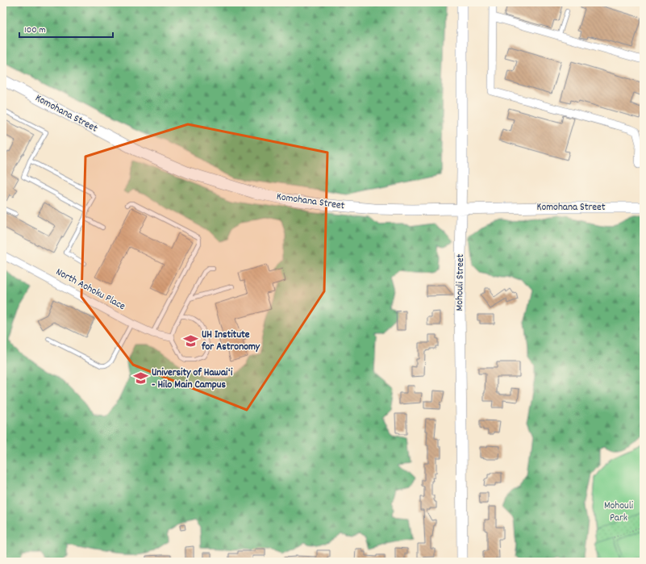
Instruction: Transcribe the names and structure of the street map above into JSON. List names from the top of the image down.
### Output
{
  "streets": {
    "main road": ["Komohana Street", "Mohouli Street"],
    "street": ["North Aohoku Place"]
  },
  "crossings": [
    ["Komohana Street", "Mohouli Street"]
  ],
  "parks": ["Mohouli Park"],
  "places": {
    "school or university": ["UH Institute for Astronomy", "University of Hawaiʻi - Hilo Main Campus"]
  },
  "scale_bar": "100 m"
}
